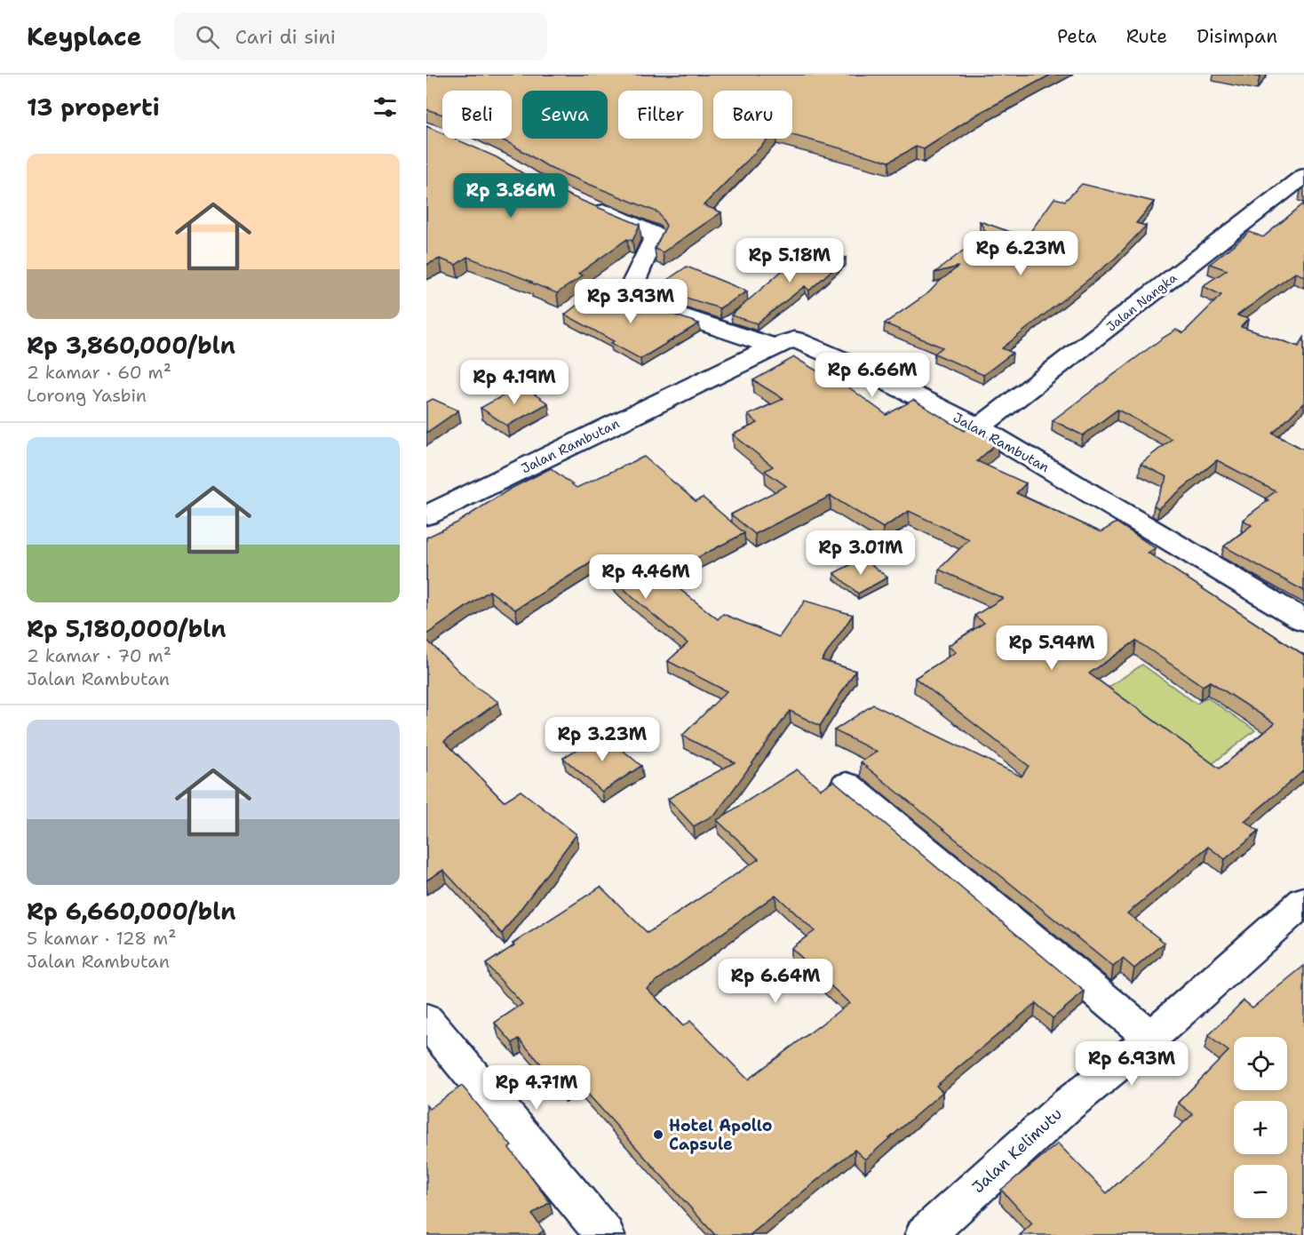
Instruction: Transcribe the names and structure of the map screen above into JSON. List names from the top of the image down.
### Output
{
  "streets": {
    "street": ["Jalan Nangka", "Jalan Rambutan", "Jalan Kelimutu"]
  },
  "crossings": [
    ["Jalan Nangka", "Jalan Rambutan"]
  ],
  "places": ["Hotel Apollo Capsule"],
  "page": {
    "header": "Keyplace",
    "search": "Cari di sini",
    "nav": ["Peta", "Rute", "Disimpan"],
    "heading": "13 properti",
    "chip": [
      "Beli",
      "Sewa",
      "Filter",
      "Baru"
    ],
    "list": [
      {
        "name": "Rp 3,860,000/bln",
        "note": "2 kamar · 60 m² · Lorong Yasbin"
      },
      {
        "name": "Rp 5,180,000/bln",
        "note": "2 kamar · 70 m² · Jalan Rambutan"
      },
      {
        "name": "Rp 6,660,000/bln",
        "note": "5 kamar · 128 m² · Jalan Rambutan"
      }
    ],
    "price": [
      "Rp 3.86M",
      "Rp 6.23M",
      "Rp 5.18M",
      "Rp 3.93M",
      "Rp 6.66M",
      "Rp 4.19M",
      "Rp 3.01M",
      "Rp 4.46M",
      "Rp 5.94M",
      "Rp 3.23M",
      "Rp 6.64M",
      "Rp 6.93M",
      "Rp 4.71M"
    ],
    "map_buttons": ["+", "−"]
  }
}
